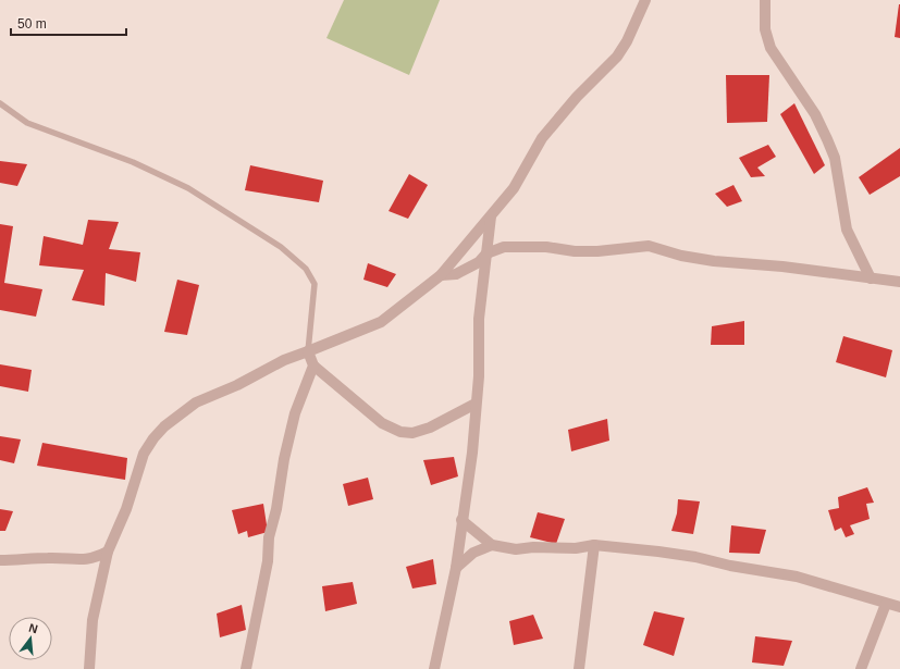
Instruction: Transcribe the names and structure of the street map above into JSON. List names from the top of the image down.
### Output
{
  "scale_bar": "50 m",
  "north": "top"
}
